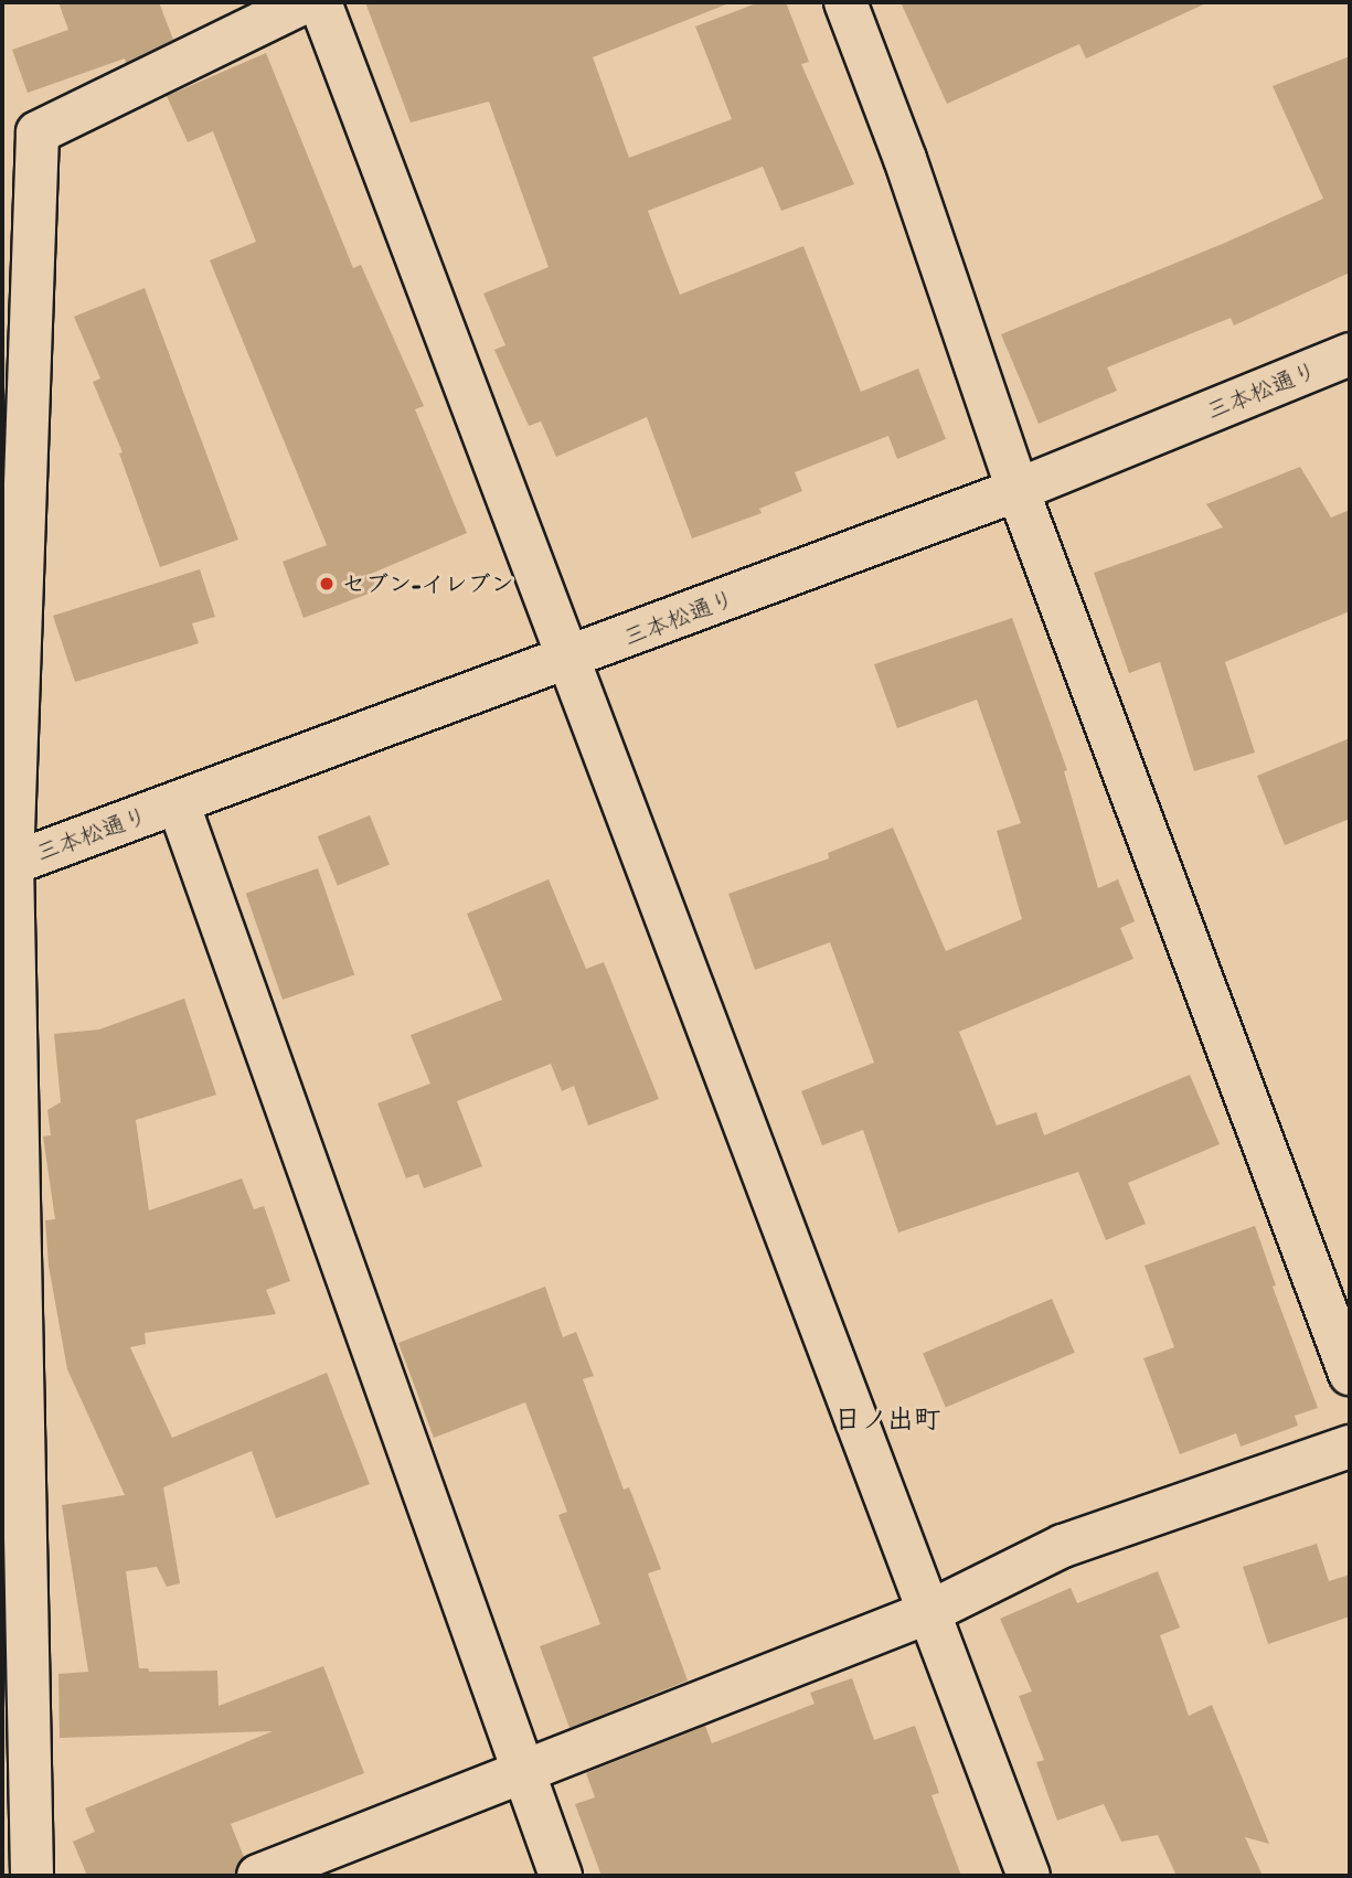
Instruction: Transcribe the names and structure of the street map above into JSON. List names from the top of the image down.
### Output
{
  "streets": {
    "street": ["三本松通り"]
  },
  "districts": ["日ノ出町"],
  "places": ["セブン-イレブン"]
}
